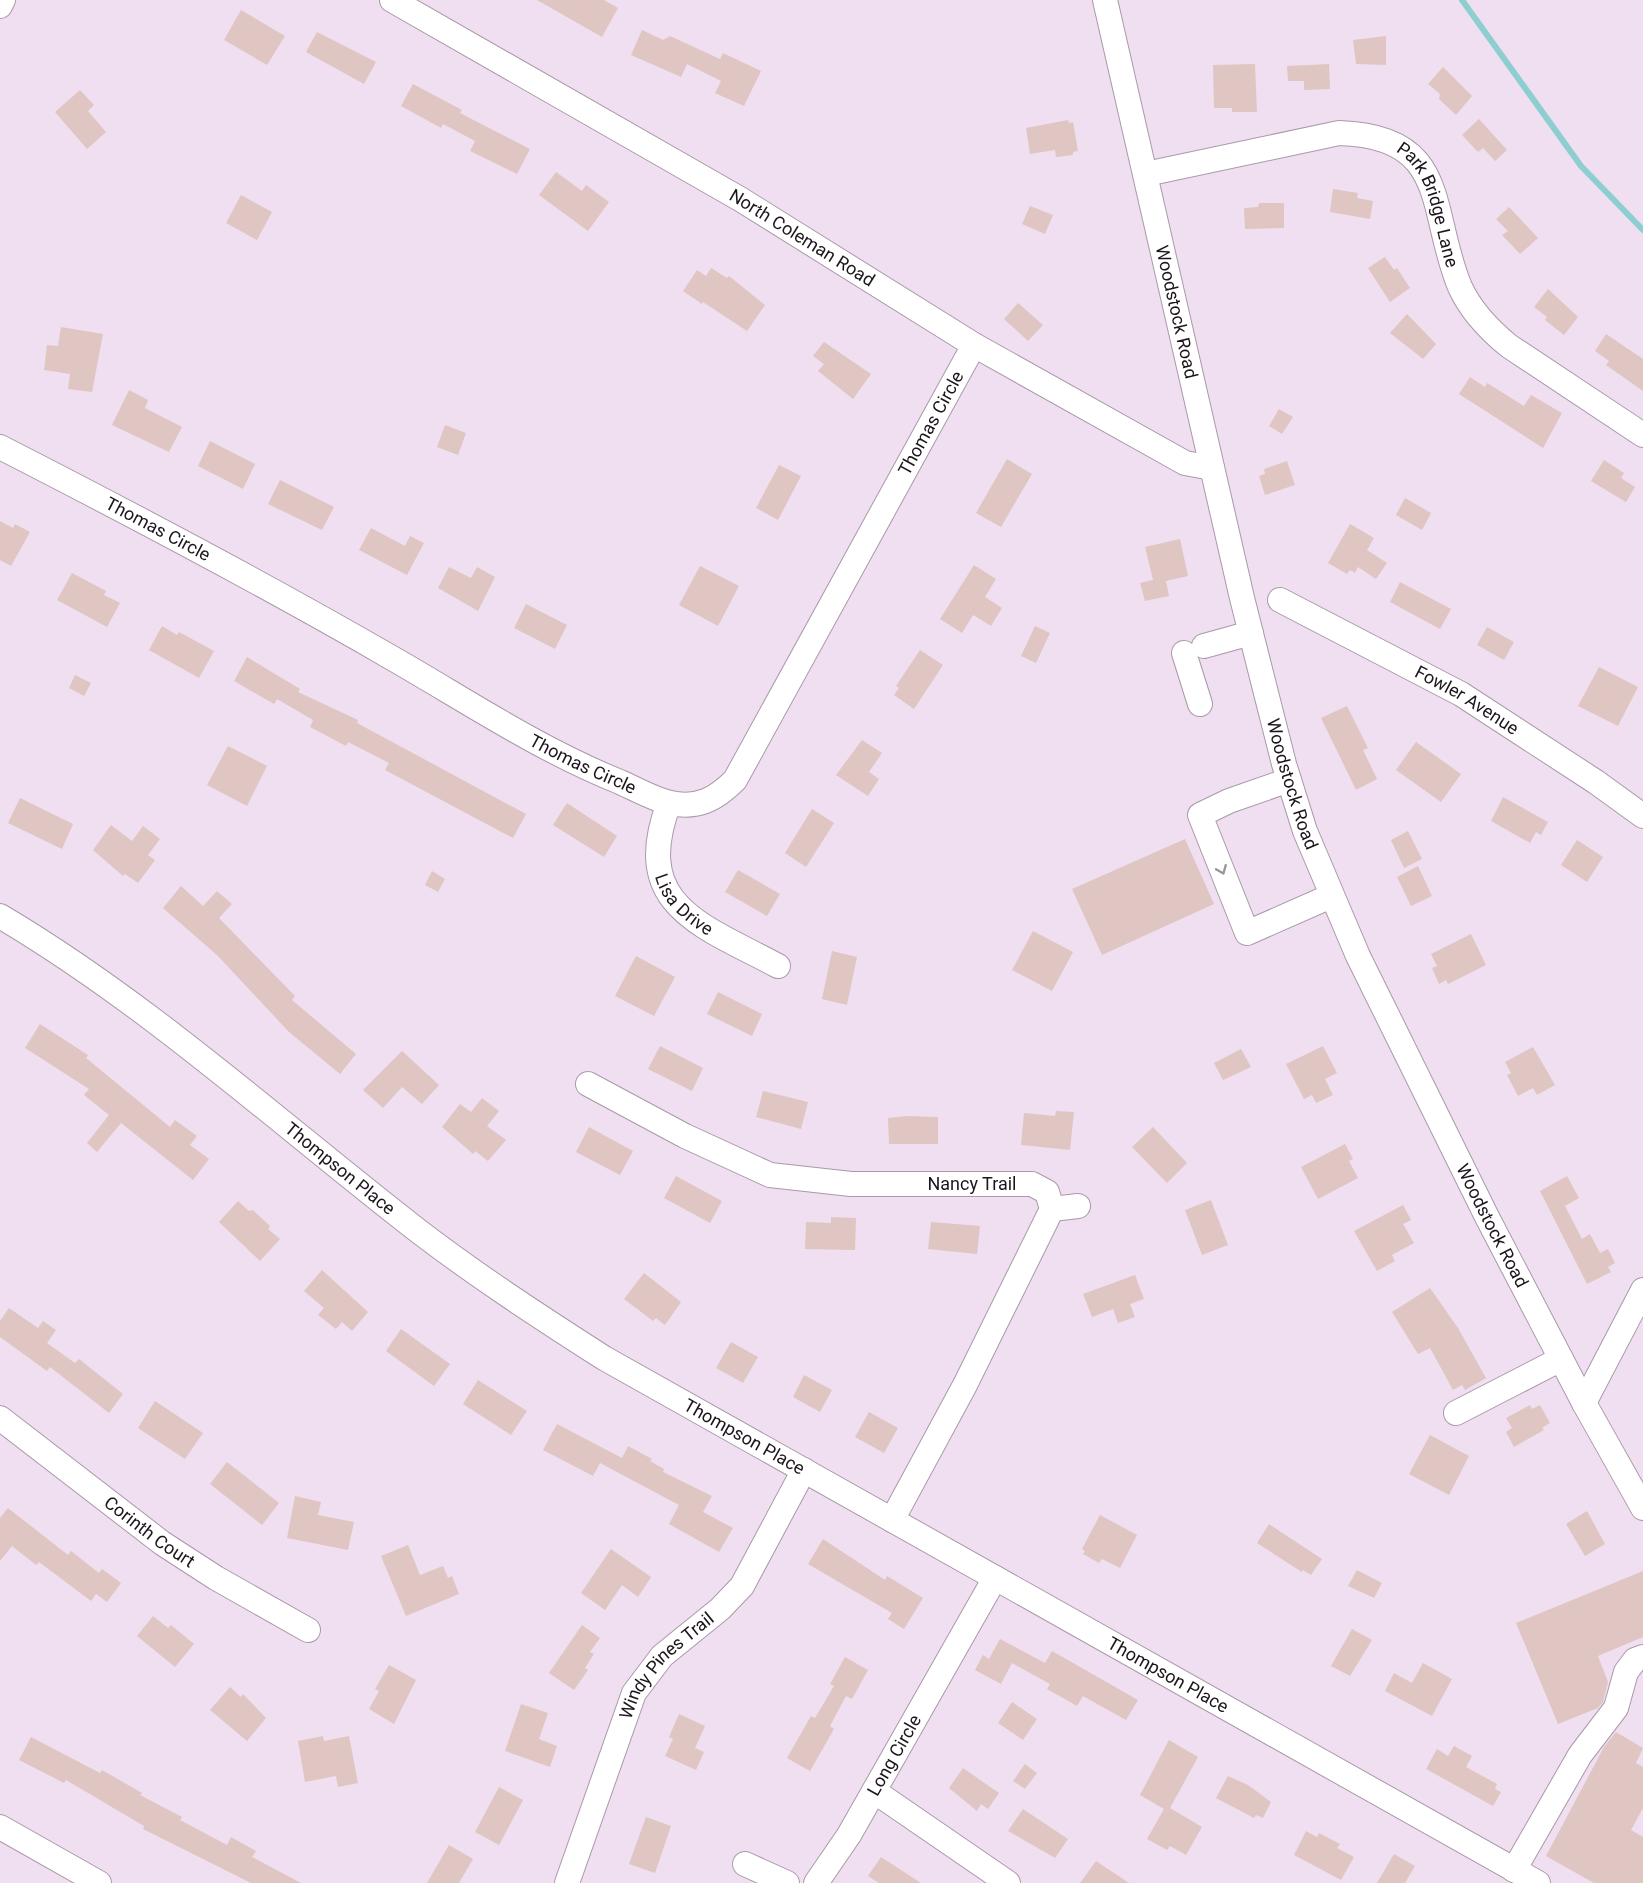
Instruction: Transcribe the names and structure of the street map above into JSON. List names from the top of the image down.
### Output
{
  "streets": {
    "street": [
      "Park Bridge Lane",
      "North Coleman Road",
      "Woodstock Road",
      "Thomas Circle",
      "Fowler Avenue",
      "Lisa Drive",
      "Thompson Place",
      "Nancy Trail",
      "Corinth Court",
      "Windy Pines Trail",
      "Long Circle"
    ]
  },
  "crossings": [
    ["Park Bridge Lane", "Woodstock Road"],
    ["North Coleman Road", "Woodstock Road"],
    ["North Coleman Road", "Thomas Circle"],
    ["Thomas Circle", "Lisa Drive"],
    ["Thompson Place", "Windy Pines Trail"],
    ["Thompson Place", "Long Circle"]
  ]
}
